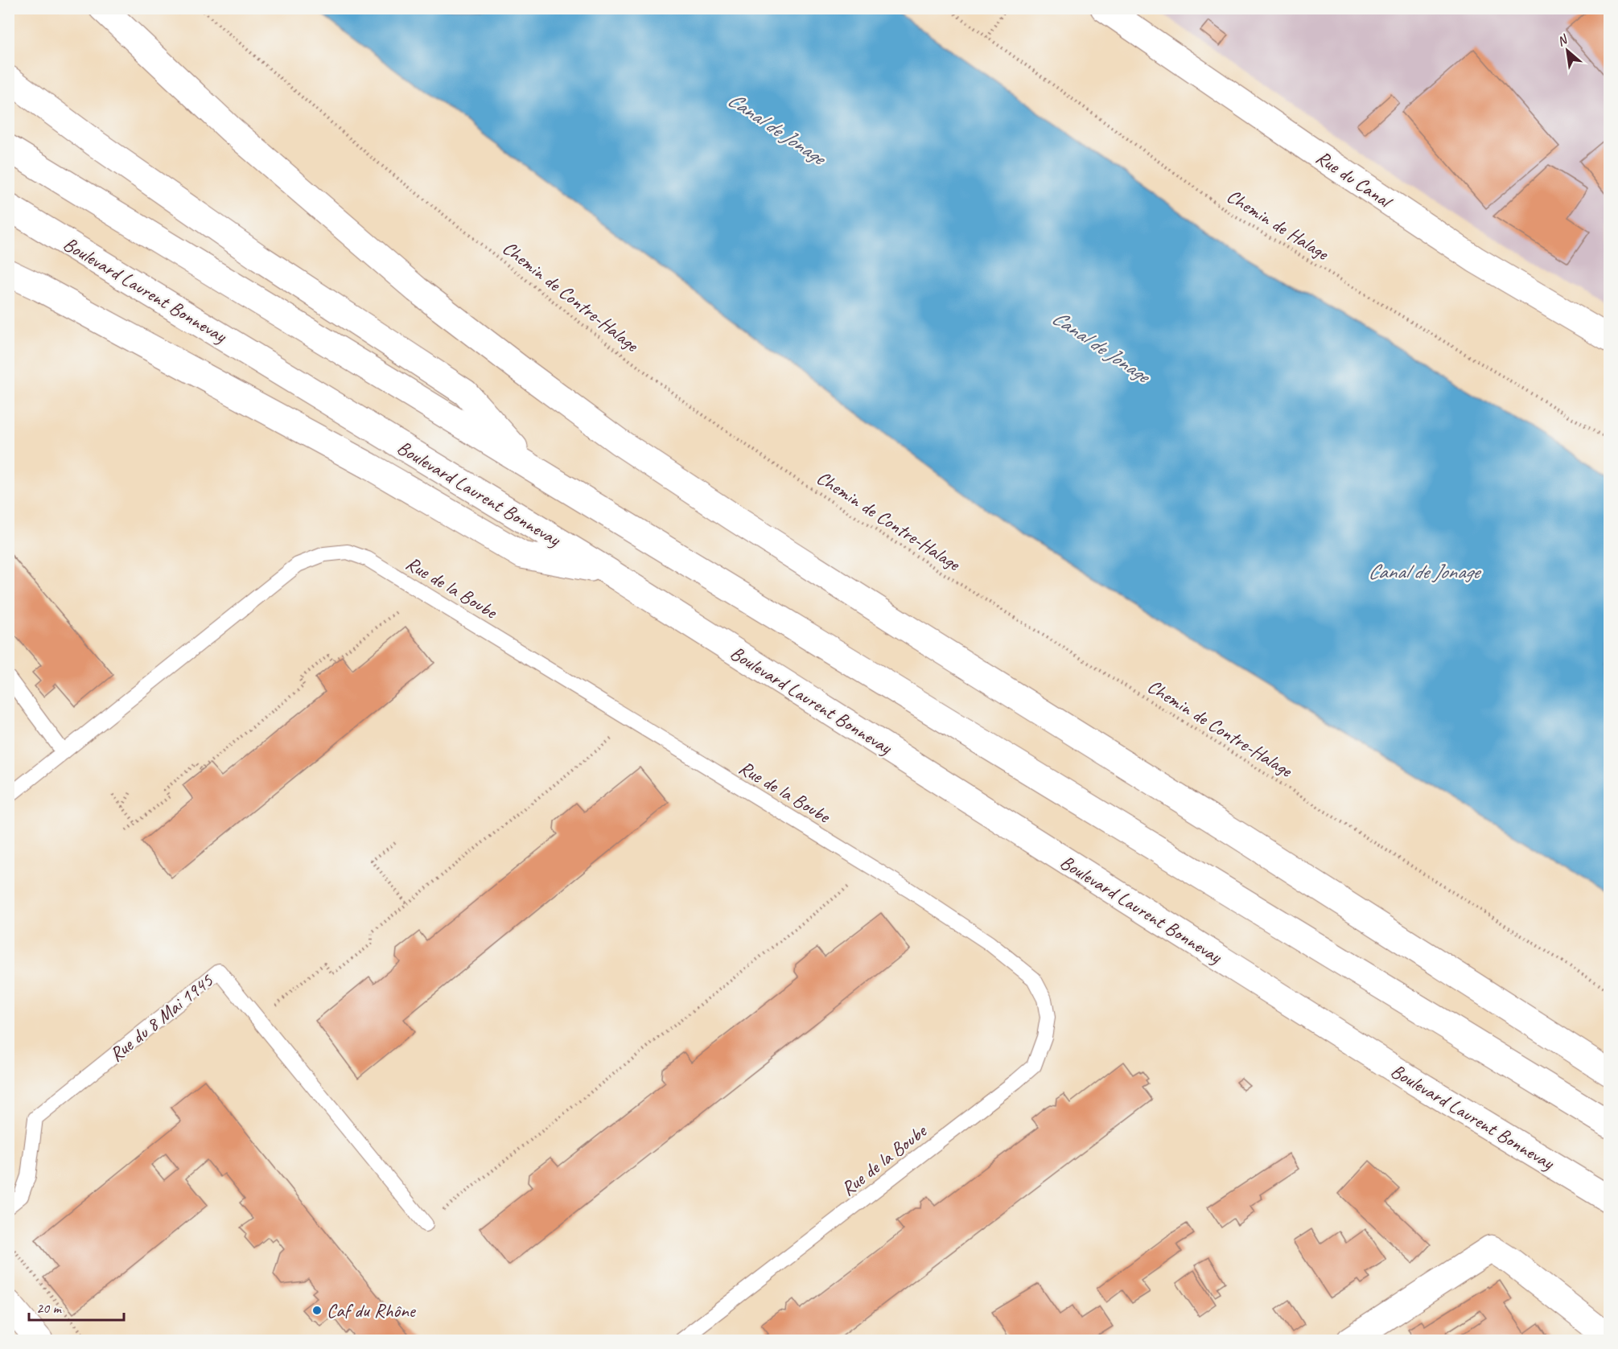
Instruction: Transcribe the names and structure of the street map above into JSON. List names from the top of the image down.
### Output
{
  "streets": {
    "main road": ["Rue du Canal", "Boulevard Laurent Bonnevay"],
    "lane": ["Rue de la Boube", "Rue du 8 Mai 1945"],
    "path": ["Chemin de Halage", "Chemin de Contre-Halage"]
  },
  "water": ["Canal de Jonage"],
  "places": ["Caf du Rhône"],
  "scale_bar": "20 m",
  "north": "top left"
}
